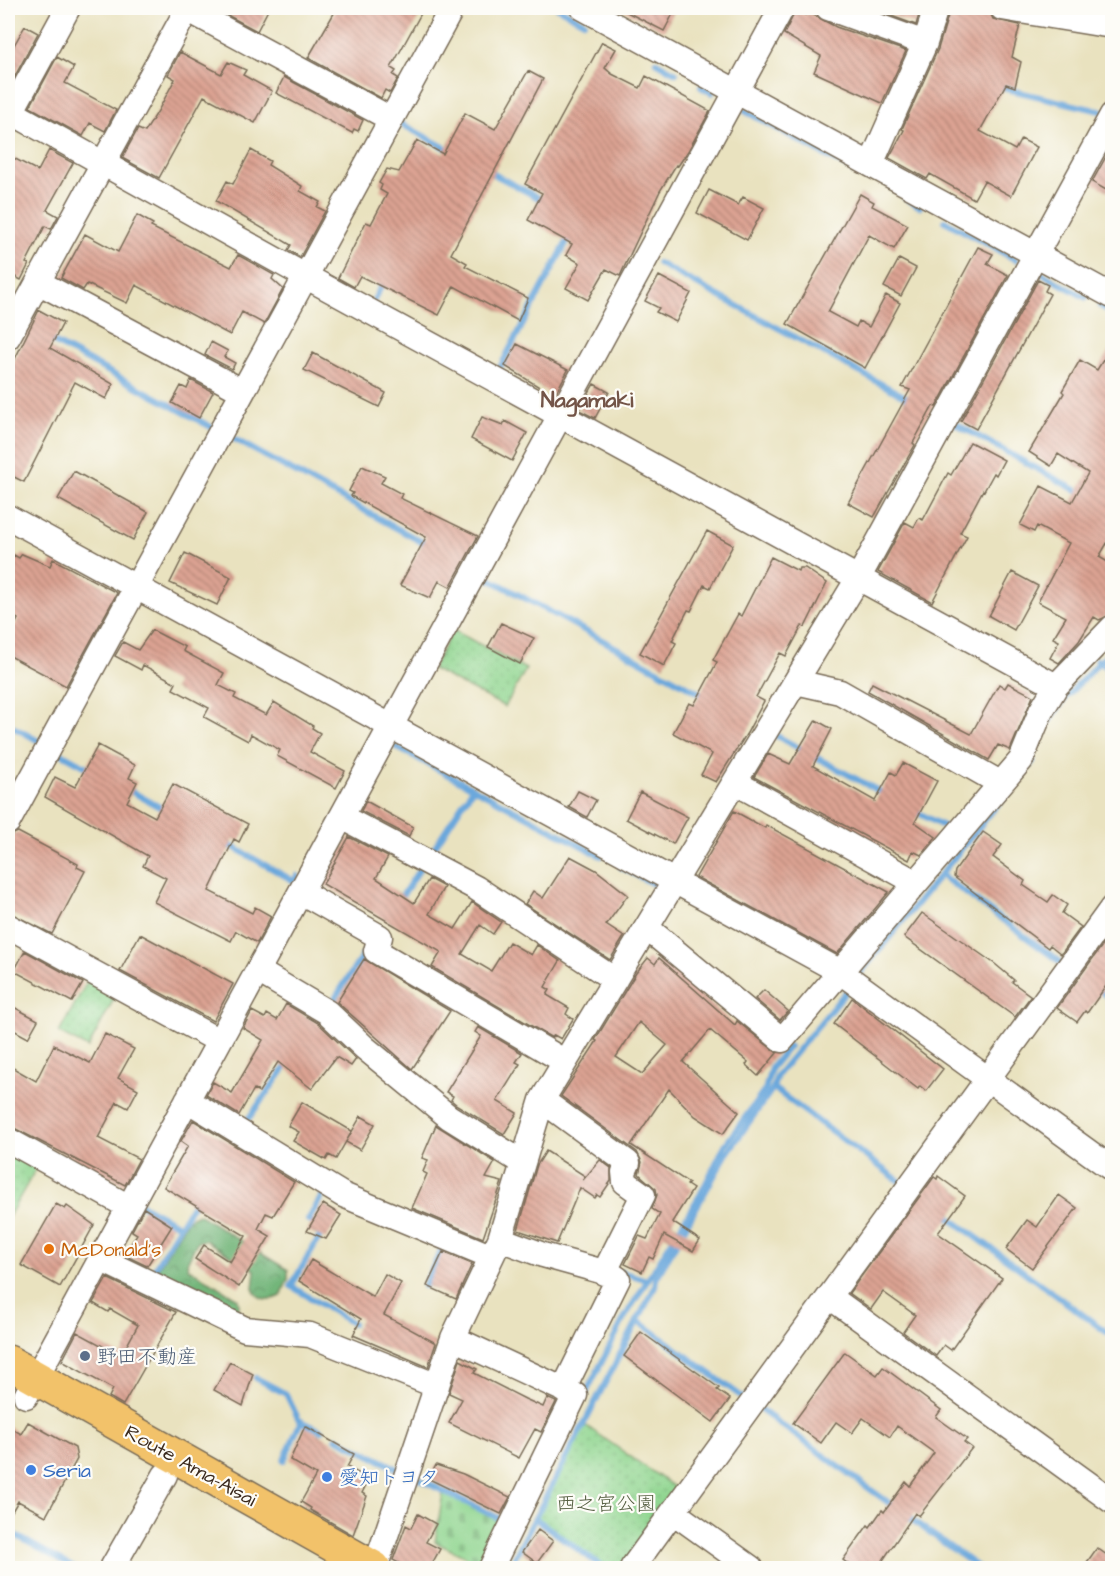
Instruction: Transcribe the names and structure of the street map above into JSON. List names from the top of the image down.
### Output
{
  "streets": {
    "main road": ["Route Ama-Aisai"]
  },
  "districts": ["Nagamaki"],
  "parks": ["西之宮公園"],
  "places": [
    "McDonald's",
    "野田不動産",
    "Seria",
    "愛知トヨタ"
  ]
}
